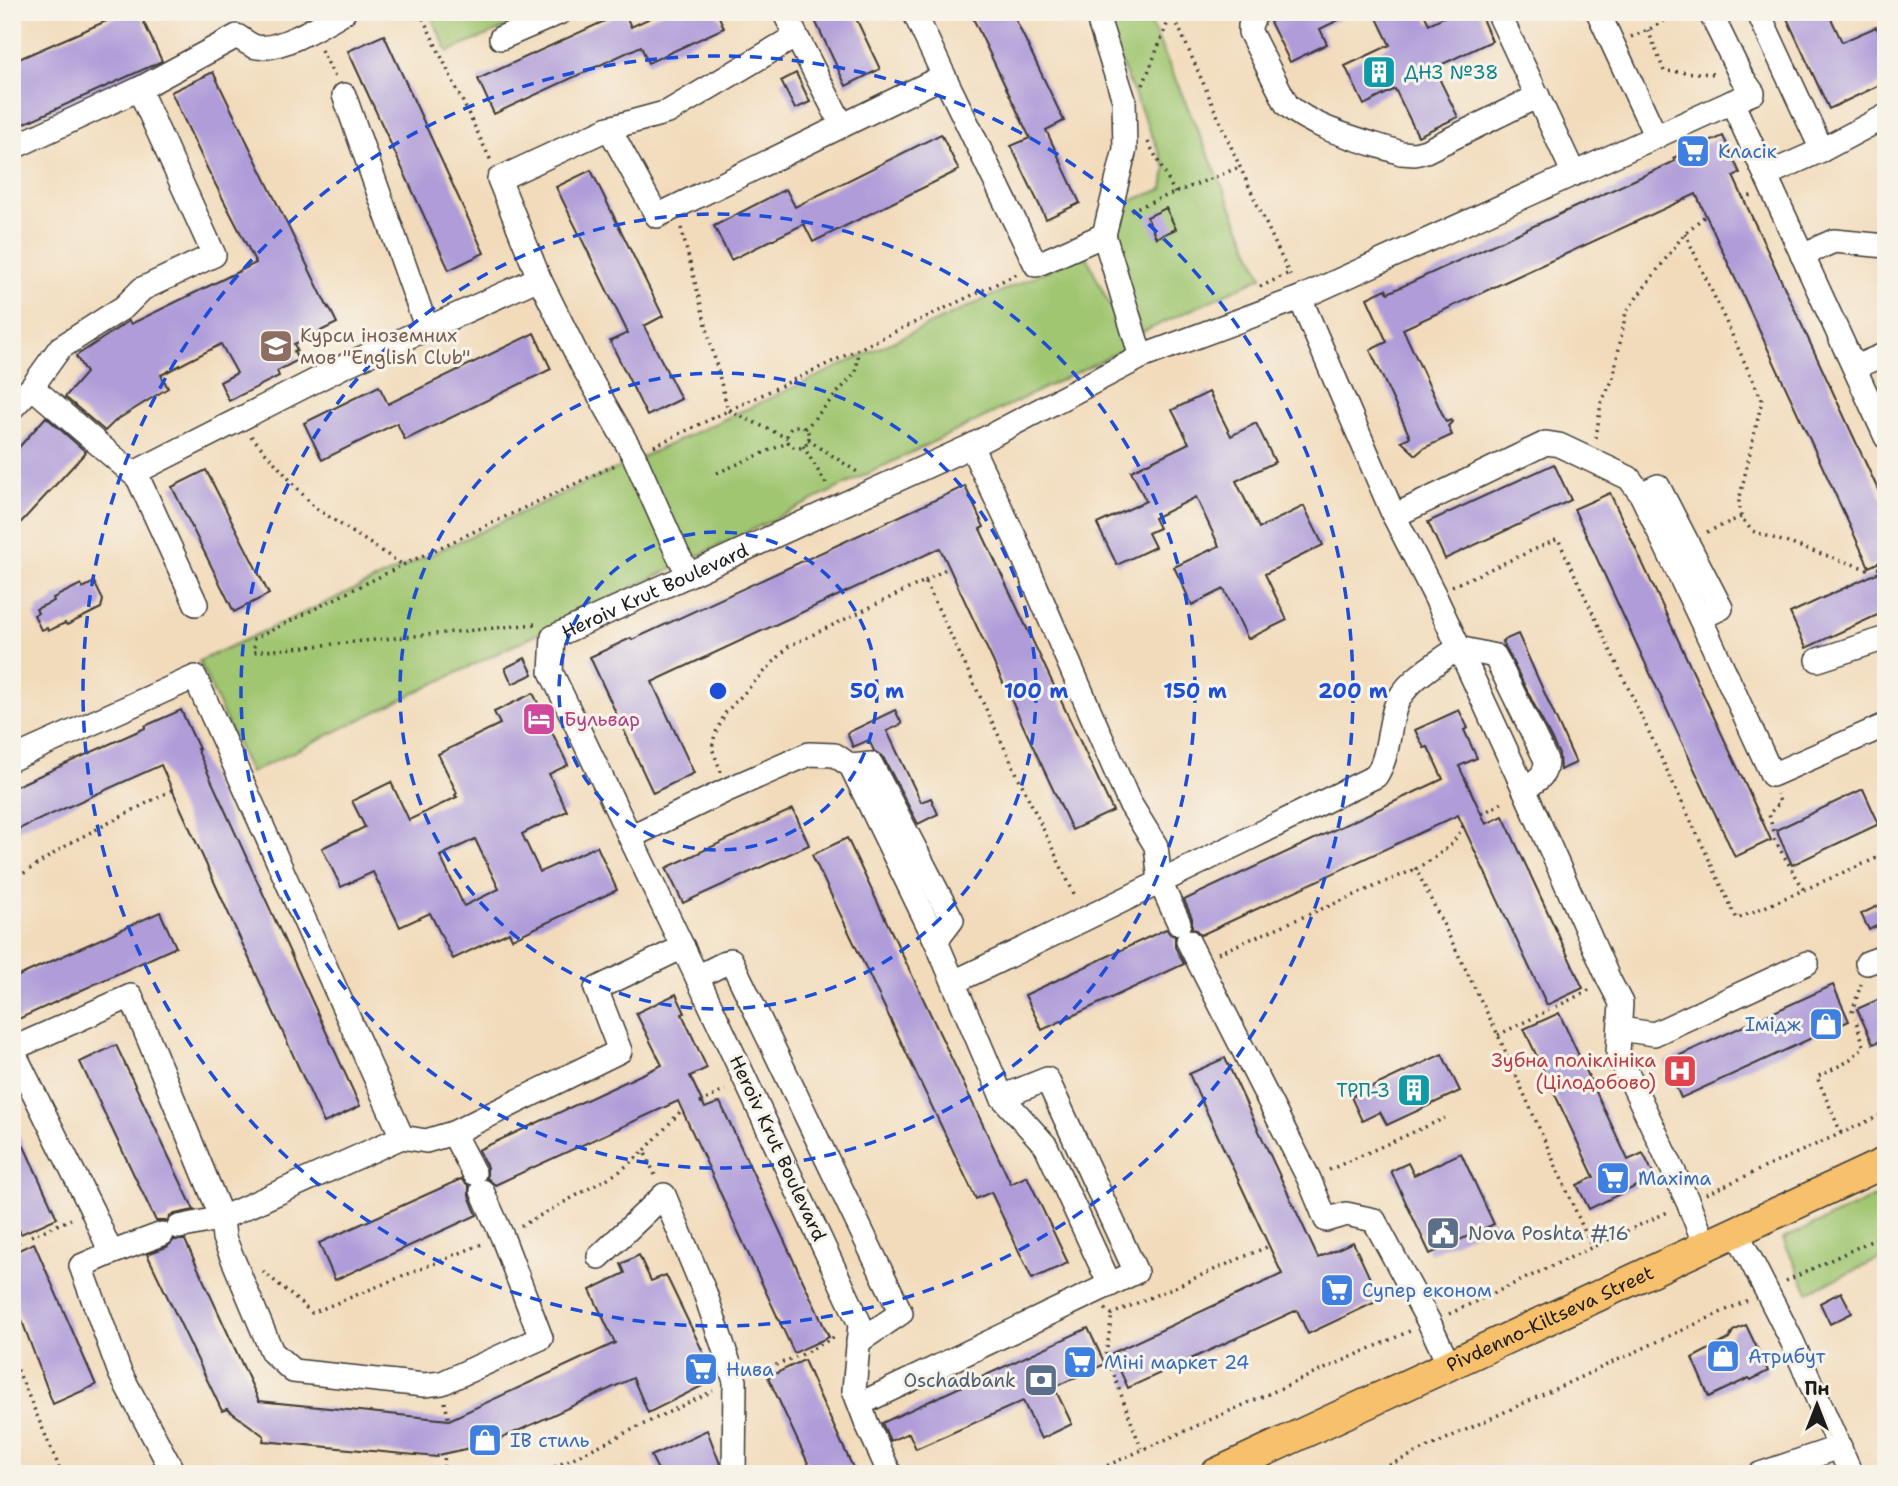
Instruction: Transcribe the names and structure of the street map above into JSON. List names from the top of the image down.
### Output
{
  "streets": {
    "main road": ["Pivdenno-Kiltseva Street"],
    "street": ["Heroiv Krut Boulevard"]
  },
  "places": {
    "building": ["ДНЗ №38", "ТРП-3"],
    "supermarket": [
      "Класік",
      "Maxima",
      "Супер економ",
      "Міні маркет 24",
      "Нива"
    ],
    "school or university": ["Курси іноземних мов \"English Club\""],
    "hotel": ["Бульвар"],
    "shop": ["Імідж", "Атрибут", "ІВ стиль"],
    "hospital": ["Зубна поліклініка (Цілодобово)"],
    "public building": ["Nova Poshta #16"],
    "bank": ["Oschadbank"]
  },
  "north": "top",
  "rings": [
    "50 m",
    "100 m",
    "150 m",
    "200 m"
  ]
}
